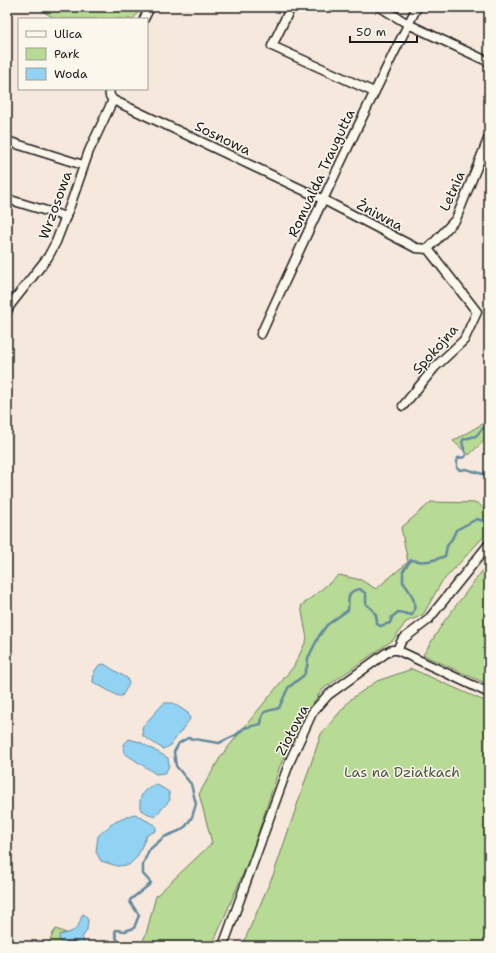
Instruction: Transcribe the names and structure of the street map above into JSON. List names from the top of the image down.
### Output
{
  "streets": {
    "street": [
      "Sosnowa",
      "Romualda Traugutta",
      "Letnia",
      "Wrzosowa",
      "Żniwna",
      "Spokojna",
      "Ziołowa"
    ]
  },
  "crossings": [
    ["Sosnowa", "Romualda Traugutta"],
    ["Sosnowa", "Wrzosowa"],
    ["Sosnowa", "Żniwna"],
    ["Romualda Traugutta", "Żniwna"],
    ["Letnia", "Żniwna"],
    ["Letnia", "Spokojna"],
    ["Żniwna", "Spokojna"]
  ],
  "parks": ["Las na Działkach"],
  "legend": ["Ulica", "Park", "Woda"],
  "scale_bar": "50 m"
}
